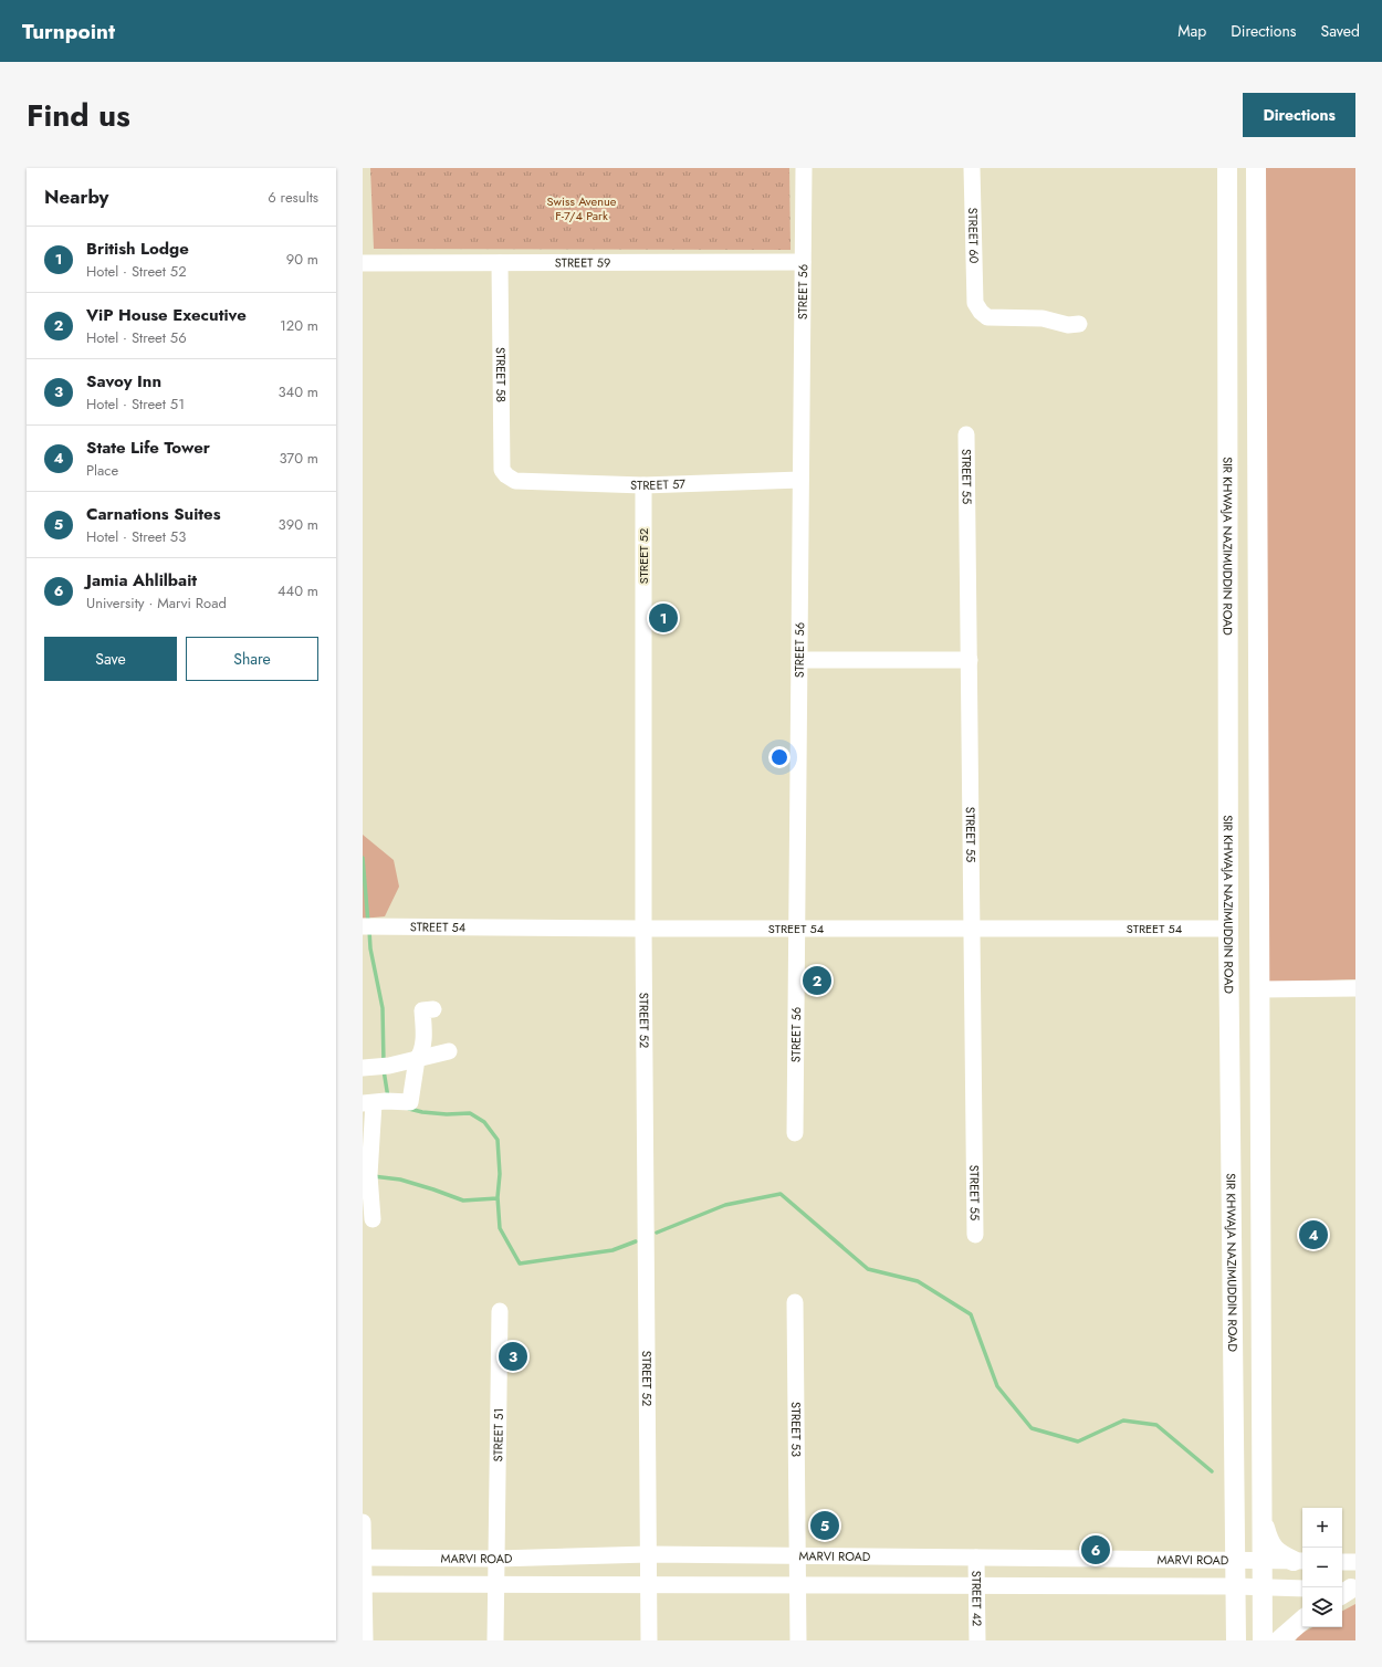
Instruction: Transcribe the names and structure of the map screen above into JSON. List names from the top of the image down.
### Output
{
  "streets": {
    "main road": ["SIR KHWAJA NAZIMUDDIN ROAD"],
    "street": [
      "STREET 60",
      "STREET 59",
      "STREET 56",
      "STREET 58",
      "STREET 55",
      "STREET 57",
      "STREET 52",
      "STREET 54",
      "STREET 53",
      "STREET 51",
      "MARVI ROAD",
      "STREET 42"
    ]
  },
  "crossings": [
    ["STREET 59", "STREET 56"],
    ["STREET 59", "STREET 58"],
    ["STREET 56", "STREET 57"],
    ["STREET 56", "STREET 54"],
    ["STREET 58", "STREET 57"],
    ["STREET 55", "STREET 54"],
    ["STREET 57", "STREET 52"],
    ["SIR KHWAJA NAZIMUDDIN ROAD", "STREET 54"],
    ["SIR KHWAJA NAZIMUDDIN ROAD", "MARVI ROAD"],
    ["STREET 52", "STREET 54"],
    ["STREET 52", "MARVI ROAD"],
    ["STREET 53", "MARVI ROAD"],
    ["STREET 51", "MARVI ROAD"],
    ["MARVI ROAD", "STREET 42"]
  ],
  "parks": ["Swiss Avenue F-7/4 Park"],
  "page": {
    "header": "Turnpoint",
    "nav": ["Map", "Directions", "Saved"],
    "title": "Find us",
    "buttons": [
      "Directions",
      ["Save", "Share"]
    ],
    "heading": ["Nearby", "6 results"],
    "list": [
      {
        "mark": "1",
        "name": "British Lodge",
        "note": "Hotel · Street 52",
        "value": "90 m"
      },
      {
        "mark": "2",
        "name": "ViP House Executive",
        "note": "Hotel · Street 56",
        "value": "120 m"
      },
      {
        "mark": "3",
        "name": "Savoy Inn",
        "note": "Hotel · Street 51",
        "value": "340 m"
      },
      {
        "mark": "4",
        "name": "State Life Tower",
        "note": "Place",
        "value": "370 m"
      },
      {
        "mark": "5",
        "name": "Carnations Suites",
        "note": "Hotel · Street 53",
        "value": "390 m"
      },
      {
        "mark": "6",
        "name": "Jamia Ahlilbait",
        "note": "University · Marvi Road",
        "value": "440 m"
      }
    ],
    "pins": [
      "1",
      "2",
      "4",
      "3",
      "5",
      "6"
    ],
    "map_buttons": ["+", "−"]
  }
}
